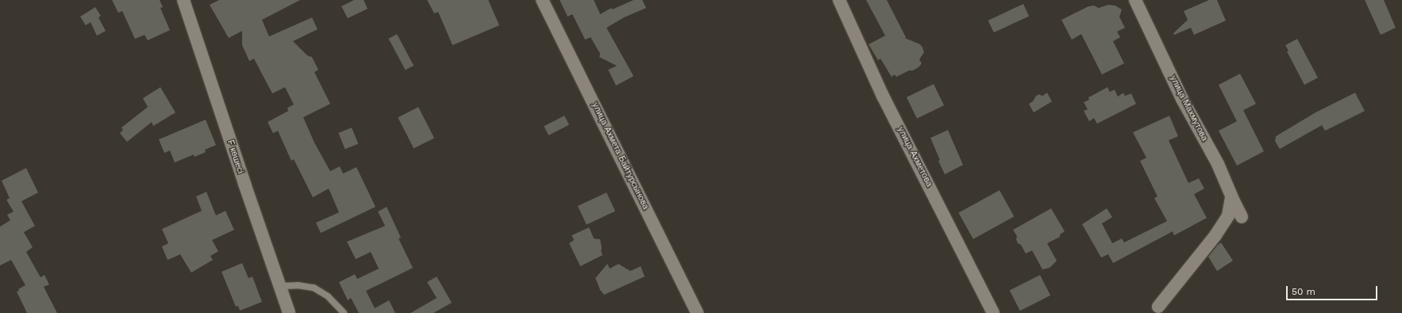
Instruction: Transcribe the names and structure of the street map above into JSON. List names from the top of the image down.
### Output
{
  "streets": {
    "street": [
      "улица Махмутова",
      "улица Ахмета Байтурсынова",
      "F көшесі",
      "улица Ахметова"
    ]
  },
  "scale_bar": "50 m"
}
